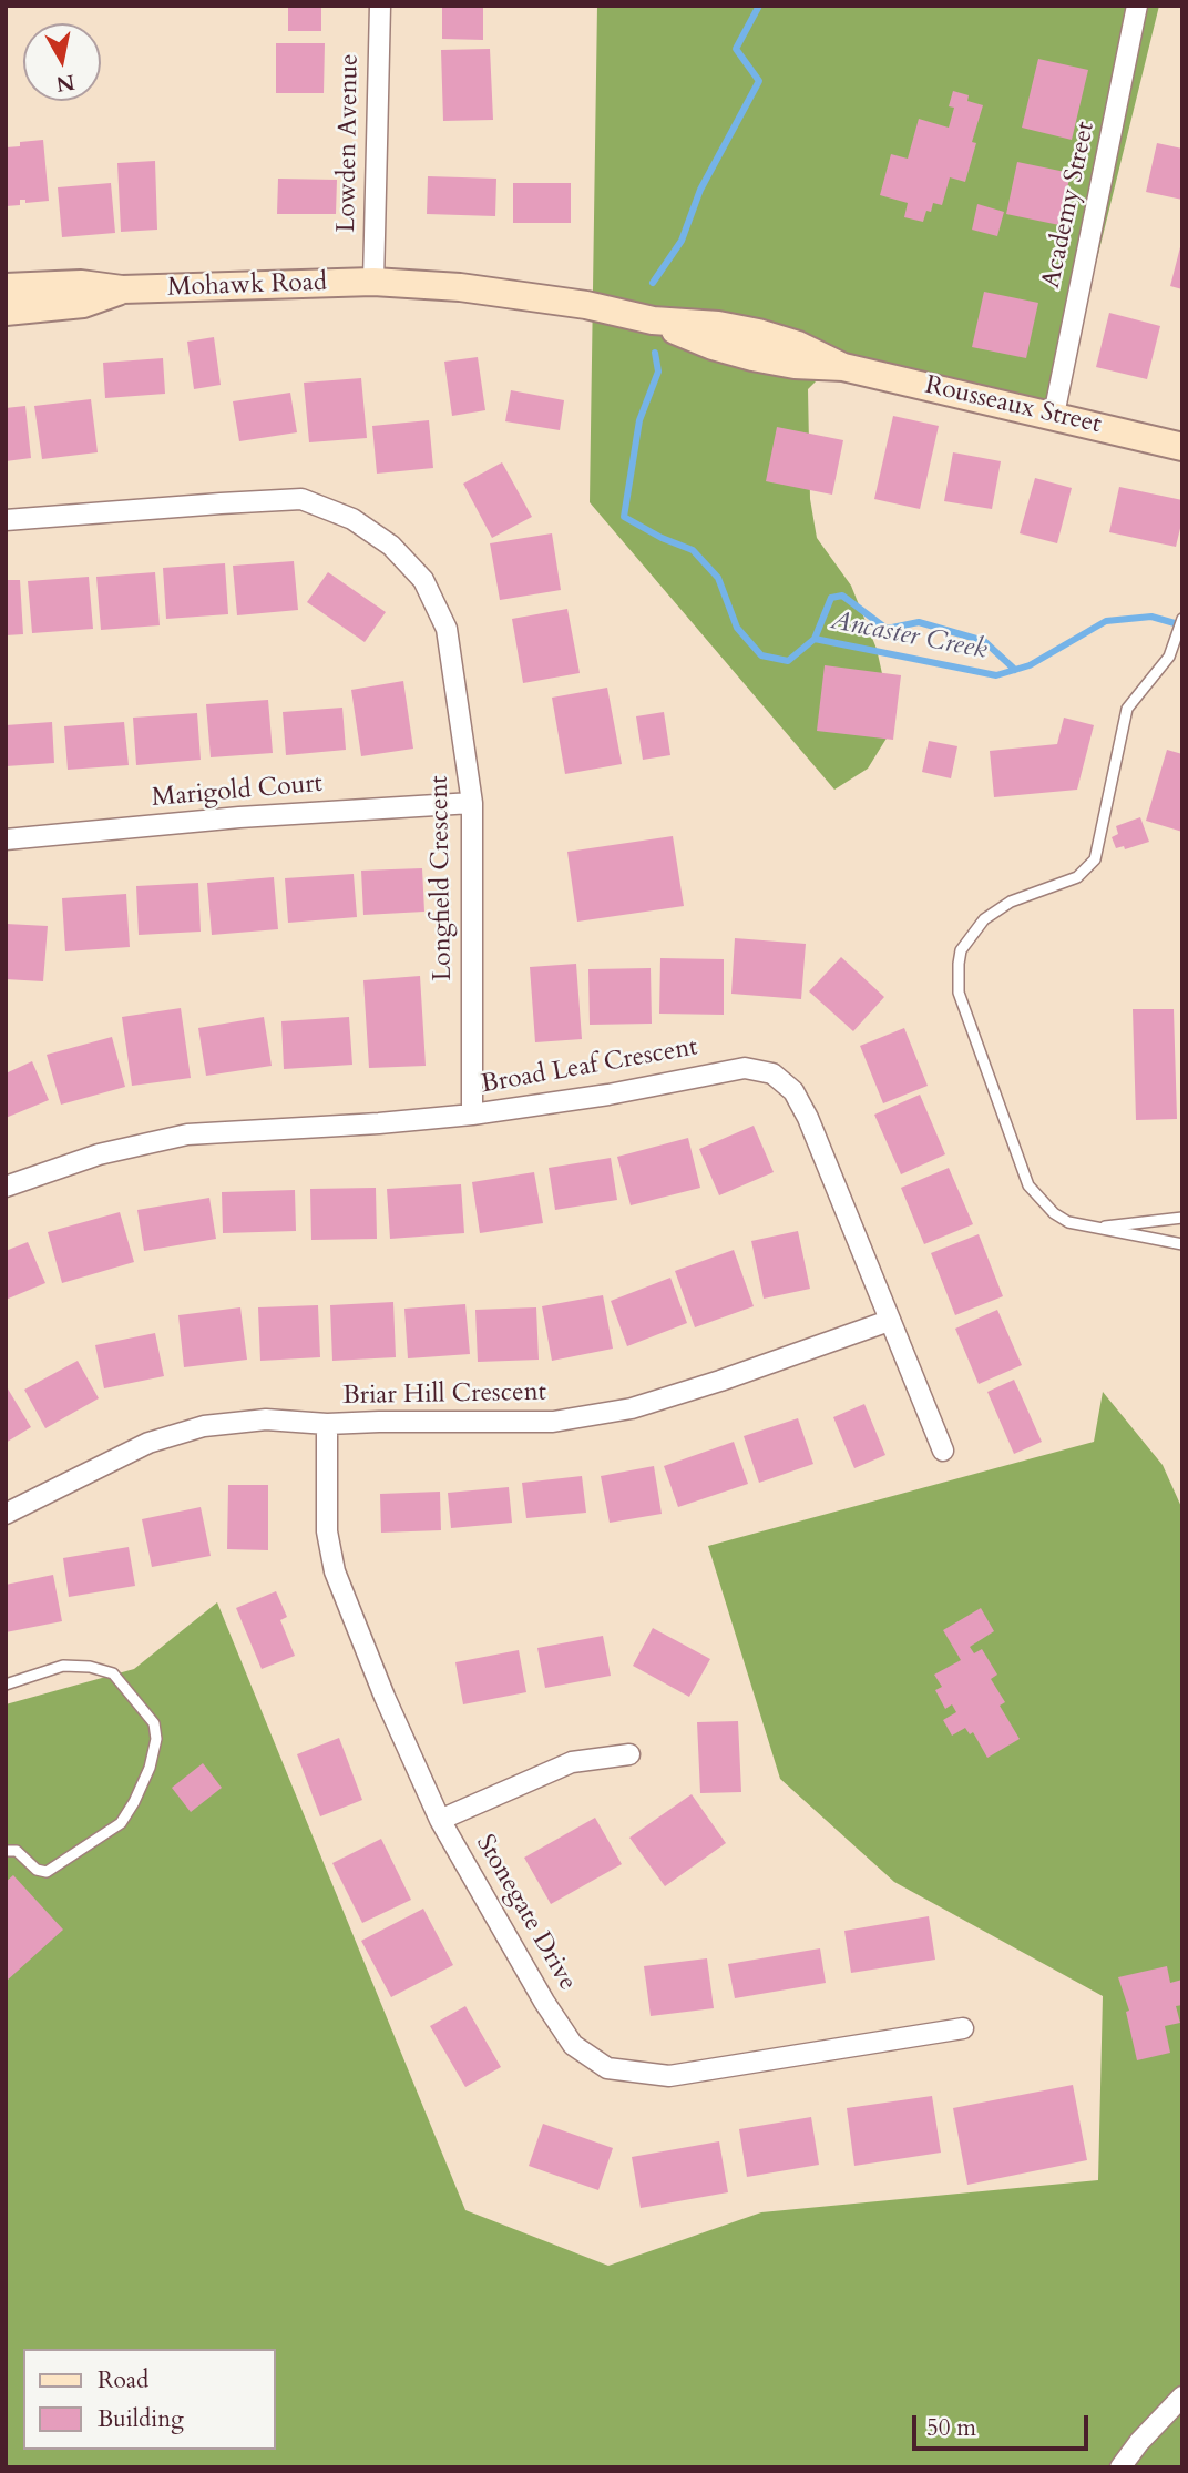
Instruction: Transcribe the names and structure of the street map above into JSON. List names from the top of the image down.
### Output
{
  "streets": {
    "main road": ["Mohawk Road", "Rousseaux Street"],
    "street": [
      "Lowden Avenue",
      "Academy Street",
      "Marigold Court",
      "Longfield Crescent",
      "Broad Leaf Crescent",
      "Briar Hill Crescent",
      "Stonegate Drive"
    ]
  },
  "crossings": [
    ["Lowden Avenue", "Mohawk Road"],
    ["Lowden Avenue", "Rousseaux Street"],
    ["Academy Street", "Rousseaux Street"],
    ["Mohawk Road", "Rousseaux Street"],
    ["Marigold Court", "Longfield Crescent"],
    ["Longfield Crescent", "Broad Leaf Crescent"],
    ["Broad Leaf Crescent", "Briar Hill Crescent"],
    ["Briar Hill Crescent", "Stonegate Drive"]
  ],
  "water": ["Ancaster Creek"],
  "legend": ["Road", "Building"],
  "scale_bar": "50 m",
  "north": "bottom"
}
